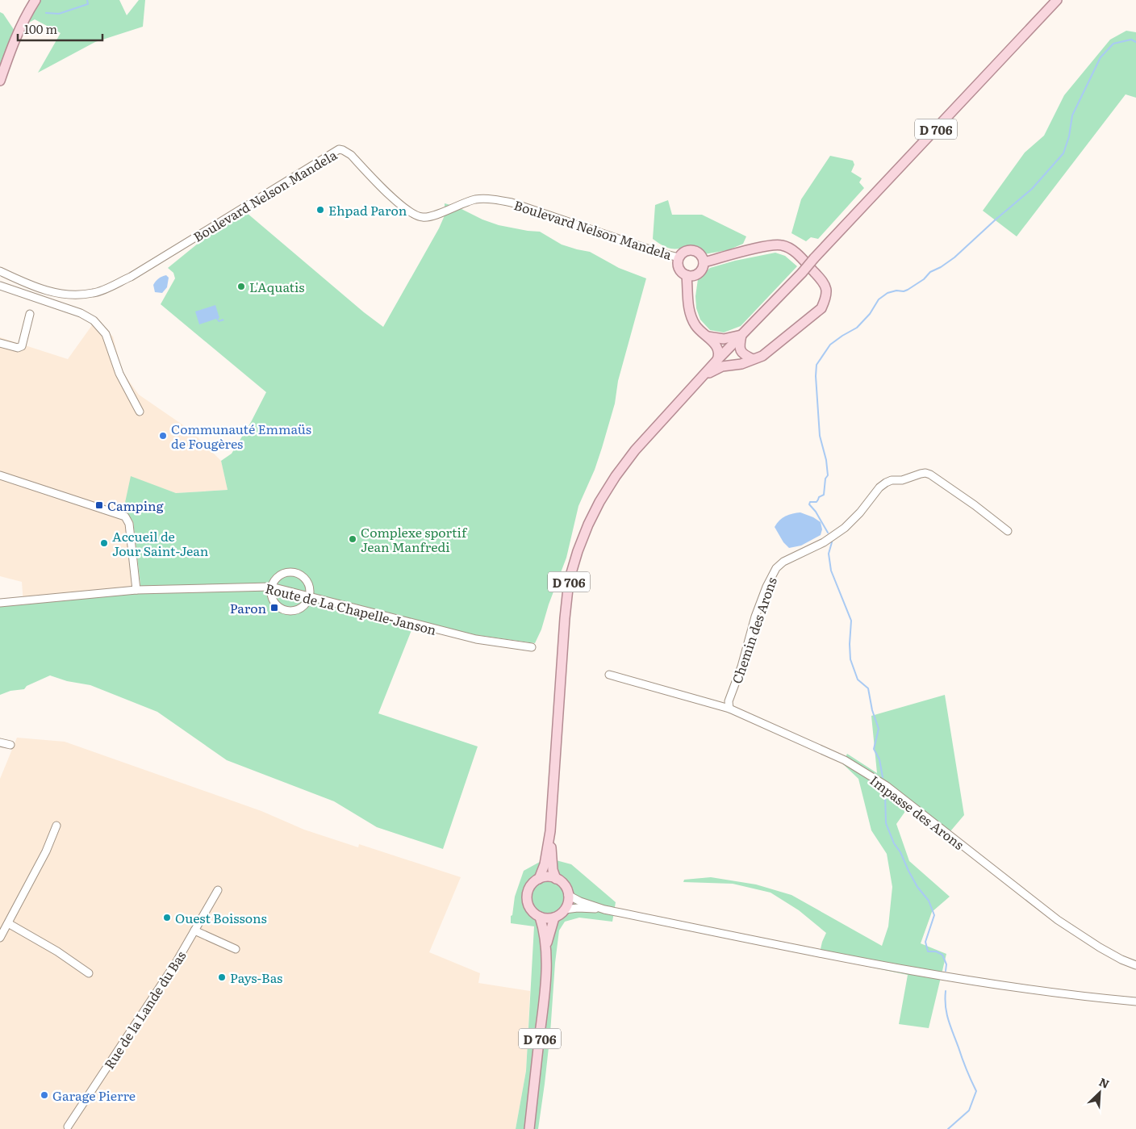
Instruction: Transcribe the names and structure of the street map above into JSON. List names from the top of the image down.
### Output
{
  "streets": {
    "main road": ["D 706"],
    "street": [
      "Boulevard Nelson Mandela",
      "Route de La Chapelle-Janson",
      "Chemin des Arons",
      "Impasse des Arons",
      "Rue de la Lande du Bas"
    ]
  },
  "crossings": [
    ["Chemin des Arons", "Impasse des Arons"]
  ],
  "places": {
    "other": [
      "Ehpad Paron",
      "L'Aquatis",
      "Communauté Emmaüs de Fougères",
      "Complexe sportif Jean Manfredi",
      "Accueil de Jour Saint-Jean",
      "Ouest Boissons",
      "Pays-Bas",
      "Garage Pierre"
    ],
    "transit": ["Camping", "Paron"]
  },
  "scale_bar": "100 m",
  "north": "top right"
}
